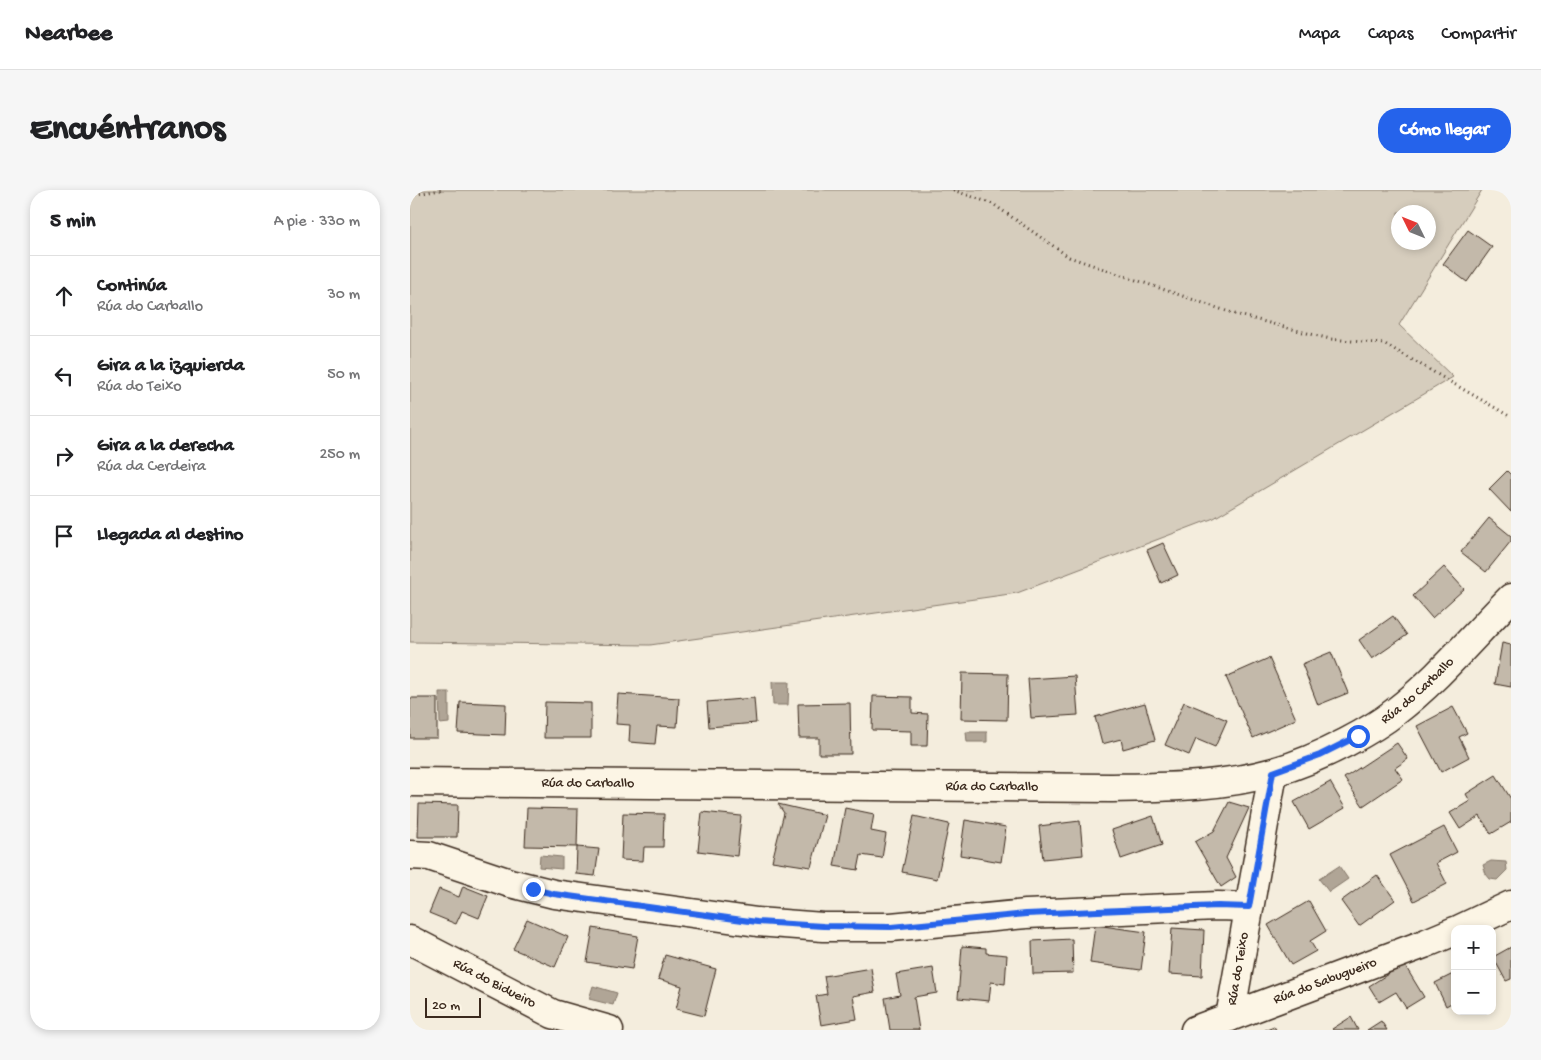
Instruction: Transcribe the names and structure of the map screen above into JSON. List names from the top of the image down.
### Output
{
  "streets": {
    "street": [
      "Rúa do Carballo",
      "Rúa do Teixo",
      "Rúa do Sabugueiro",
      "Rúa do Bidueiro"
    ]
  },
  "crossings": [
    ["Rúa do Carballo", "Rúa do Teixo"],
    ["Rúa do Teixo", "Rúa do Sabugueiro"]
  ],
  "scale_bar": "20 m",
  "north": "top left",
  "page": {
    "header": "Nearbee",
    "nav": ["Mapa", "Capas", "Compartir"],
    "buttons": "Cómo llegar",
    "title": "Encuéntranos",
    "heading": ["5 min", "A pie · 330 m"],
    "list": [
      ["Continúa", "Rúa do Carballo", "30 m"],
      ["Gira a la izquierda", "Rúa do Teixo", "50 m"],
      ["Gira a la derecha", "Rúa da Cerdeira", "250 m"],
      "Llegada al destino"
    ],
    "map_buttons": ["+", "−"],
    "scale": "20 m"
  }
}
